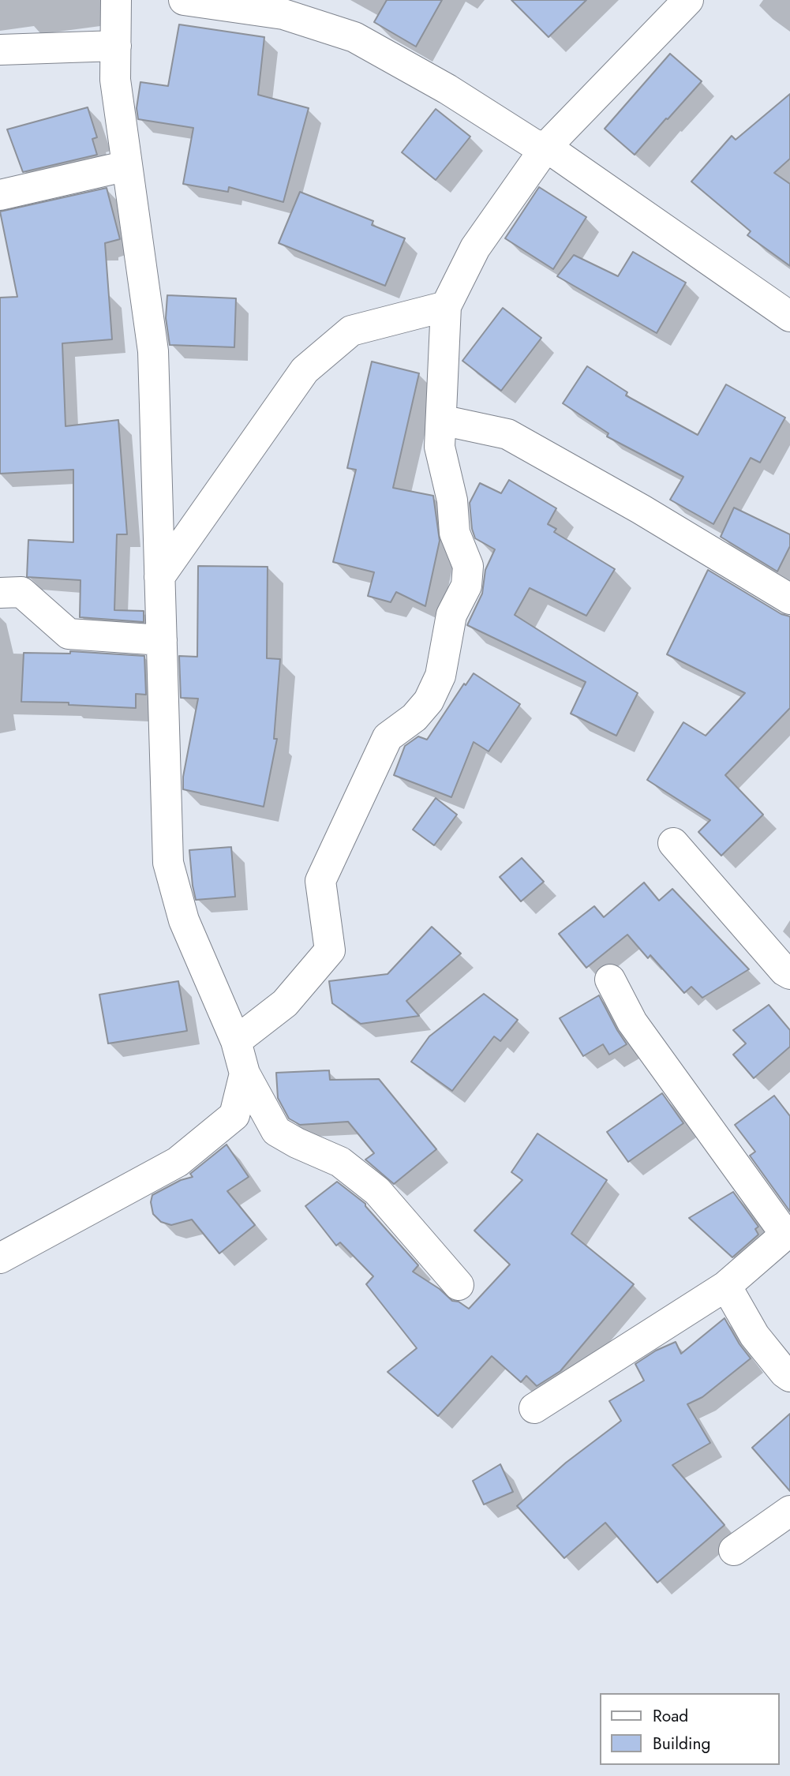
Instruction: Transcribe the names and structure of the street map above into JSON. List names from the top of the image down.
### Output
{
  "legend": ["Road", "Building"]
}
